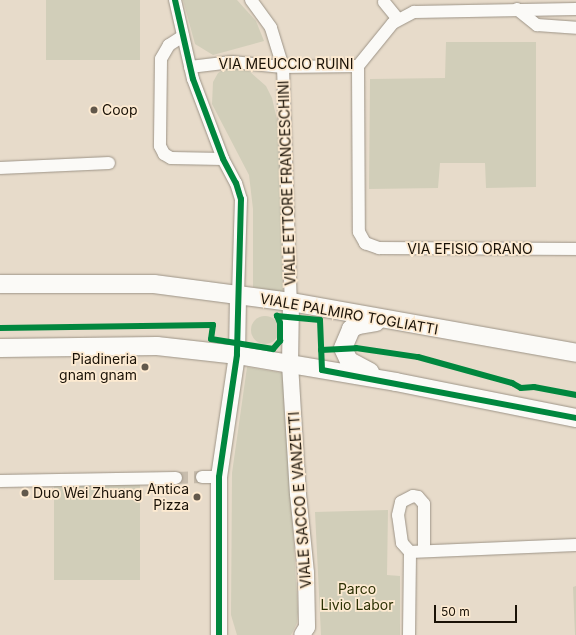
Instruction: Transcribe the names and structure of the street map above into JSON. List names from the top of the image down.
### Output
{
  "streets": {
    "main road": ["VIALE PALMIRO TOGLIATTI"],
    "street": [
      "VIA MEUCCIO RUINI",
      "VIALE ETTORE FRANCESCHINI",
      "VIA EFISIO ORANO",
      "VIALE SACCO E VANZETTI"
    ]
  },
  "crossings": [
    ["VIA MEUCCIO RUINI", "VIALE ETTORE FRANCESCHINI"],
    ["VIA MEUCCIO RUINI", "VIA EFISIO ORANO"],
    ["VIALE ETTORE FRANCESCHINI", "VIALE PALMIRO TOGLIATTI"],
    ["VIALE ETTORE FRANCESCHINI", "VIALE SACCO E VANZETTI"],
    ["VIALE PALMIRO TOGLIATTI", "VIALE SACCO E VANZETTI"]
  ],
  "parks": ["Parco Livio Labor"],
  "places": [
    "Coop",
    "Piadineria gnam gnam",
    "Duo Wei Zhuang",
    "Antica Pizza"
  ],
  "scale_bar": "50 m"
}
